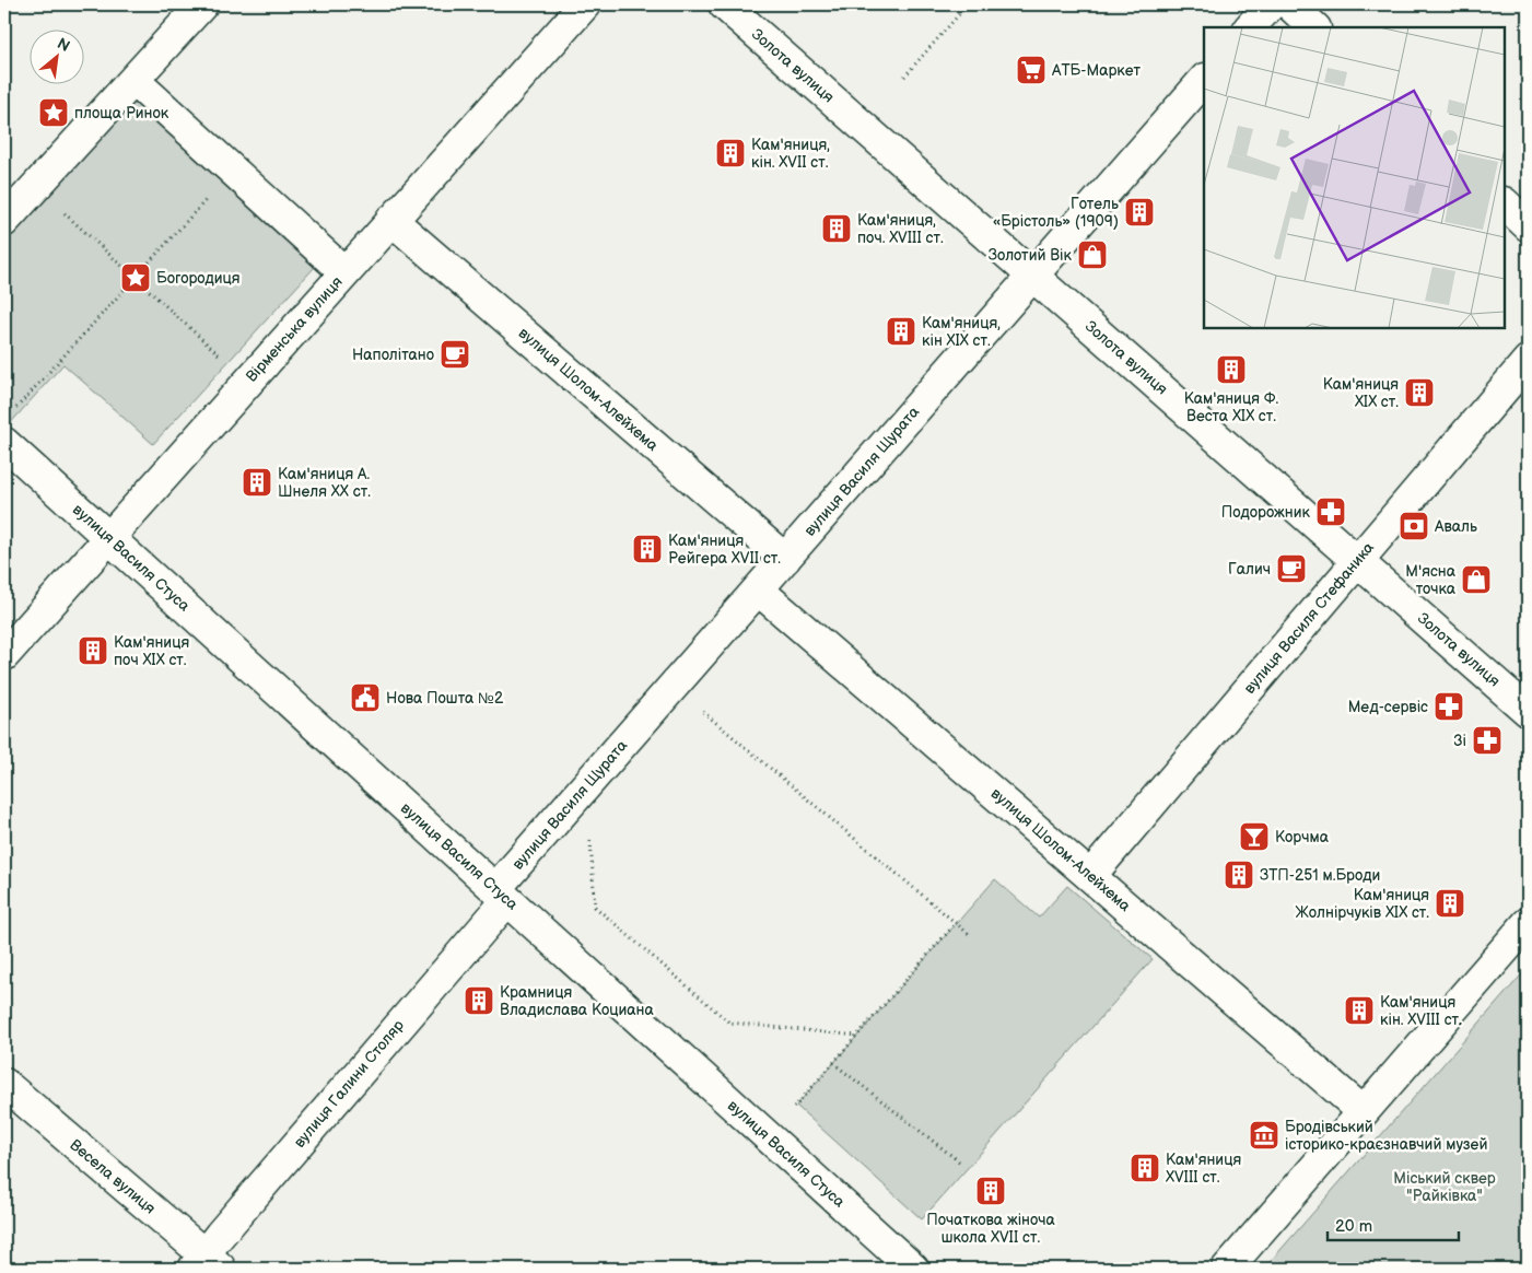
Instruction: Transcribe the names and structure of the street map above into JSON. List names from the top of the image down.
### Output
{
  "streets": {
    "street": [
      "Золота вулиця",
      "Вірменська вулиця",
      "вулиця Шолом-Алейхема",
      "вулиця Василя Щурата",
      "вулиця Василя Стуса",
      "вулиця Василя Стефаника",
      "вулиця Галини Столяр",
      "Весела вулиця"
    ]
  },
  "crossings": [
    ["Золота вулиця", "вулиця Василя Щурата"],
    ["Золота вулиця", "вулиця Василя Стефаника"],
    ["Вірменська вулиця", "вулиця Шолом-Алейхема"],
    ["Вірменська вулиця", "вулиця Василя Стуса"],
    ["вулиця Шолом-Алейхема", "вулиця Василя Щурата"],
    ["вулиця Шолом-Алейхема", "вулиця Василя Стефаника"],
    ["вулиця Василя Щурата", "вулиця Василя Стуса"],
    ["вулиця Василя Щурата", "вулиця Галини Столяр"],
    ["вулиця Василя Стуса", "вулиця Галини Столяр"],
    ["вулиця Галини Столяр", "Весела вулиця"]
  ],
  "parks": ["Міський сквер \"Райківка\""],
  "places": {
    "supermarket": ["АТБ-Маркет"],
    "place": ["площа Ринок", "Богородиця"],
    "building": [
      "Кам'яниця, кін. XVII ст.",
      "Готель «Брістоль» (1909)",
      "Кам'яниця, поч. XVIII ст.",
      "Кам'яниця, кін XIX ст.",
      "Кам'яниця Ф. Веста XIX ст.",
      "Кам'яниця XIX ст.",
      "Кам'яниця А. Шнеля XX cт.",
      "Кам'яниця Рейгера XVII ст.",
      "Кам'яниця поч XIX ст.",
      "ЗТП-251 м.Броди",
      "Кам'яниця Жолнірчуків XIX ст.",
      "Крамниця Владислава Коциана",
      "Кам'яниця кін. XVIII ст.",
      "Кам'яниця XVIII ст.",
      "Початкова жіноча школа XVII ст."
    ],
    "shop": ["Золотий Вік", "М'ясна точка"],
    "cafe": ["Наполітано", "Галич"],
    "pharmacy": ["Подорожник", "Мед-сервіс", "3і"],
    "bank": ["Аваль"],
    "public building": ["Нова Пошта №2"],
    "bar": ["Корчма"],
    "museum": ["Бродівський історико-краєзнавчий музей"]
  },
  "scale_bar": "20 m",
  "north": "top right"
}
